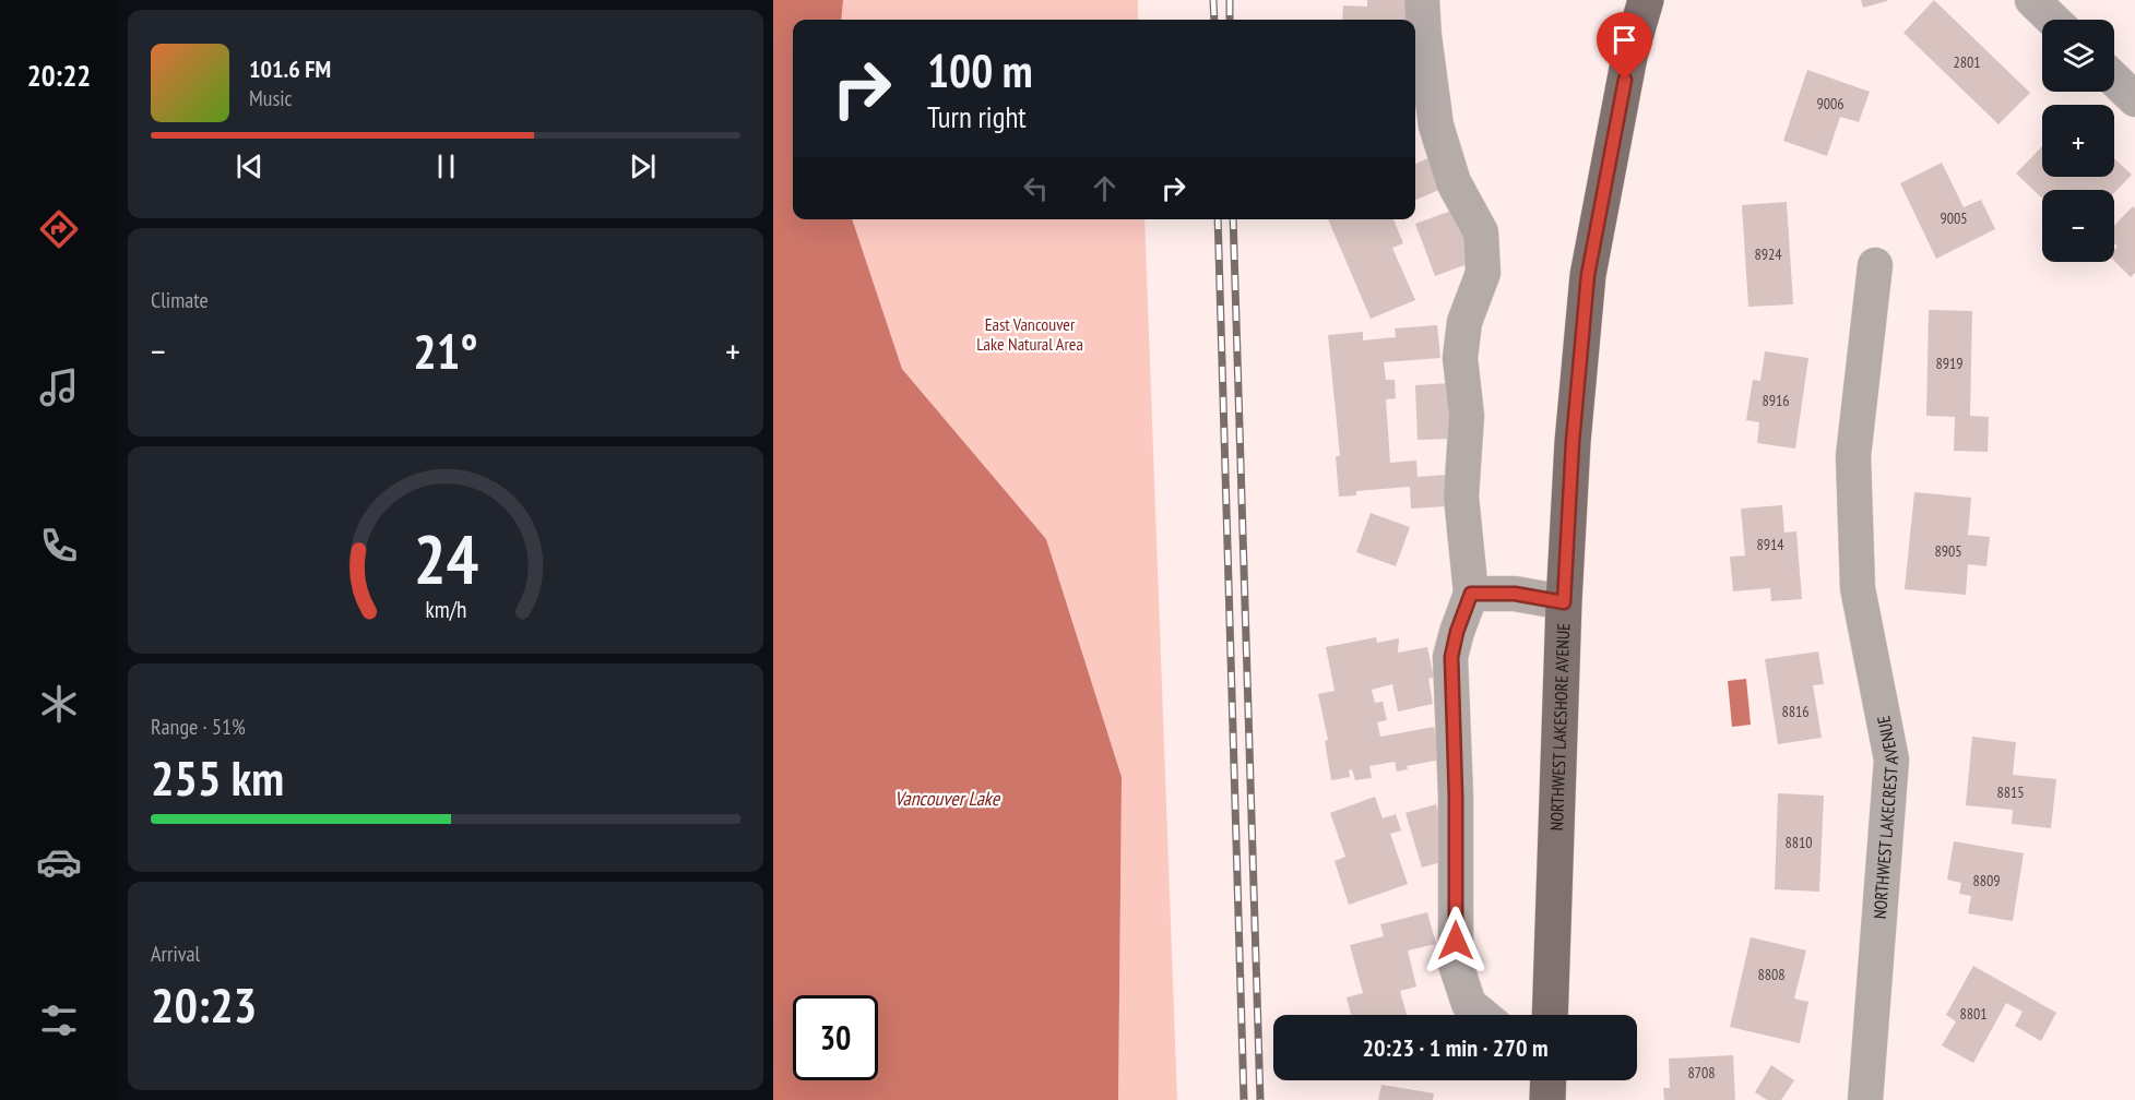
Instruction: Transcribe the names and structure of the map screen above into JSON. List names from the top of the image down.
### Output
{
  "streets": {
    "main road": ["NORTHWEST LAKESHORE AVENUE"],
    "street": ["NORTHWEST LAKECREST AVENUE"]
  },
  "water": ["Vancouver Lake"],
  "parks": ["East Vancouver Lake Natural Area"],
  "house_numbers": [
    "2801",
    "9006",
    "9005",
    "8924",
    "8919",
    "8916",
    "8914",
    "8905",
    "8816",
    "8815",
    "8810",
    "8809",
    "8808",
    "8801",
    "8708"
  ],
  "page": {
    "tabs": "20:22",
    "map_buttons": ["+", "−"],
    "turn": ["100 m", "Turn right"],
    "song": ["101.6 FM", "Music"],
    "tile": [
      "Climate",
      ["Range · 51%", "255 km"],
      ["Arrival", "20:23"]
    ],
    "heat": ["−", "21°", "+"],
    "limit": "30",
    "trip": "20:23 · 1 min · 270 m",
    "gauge": ["24", "km/h"]
  }
}
